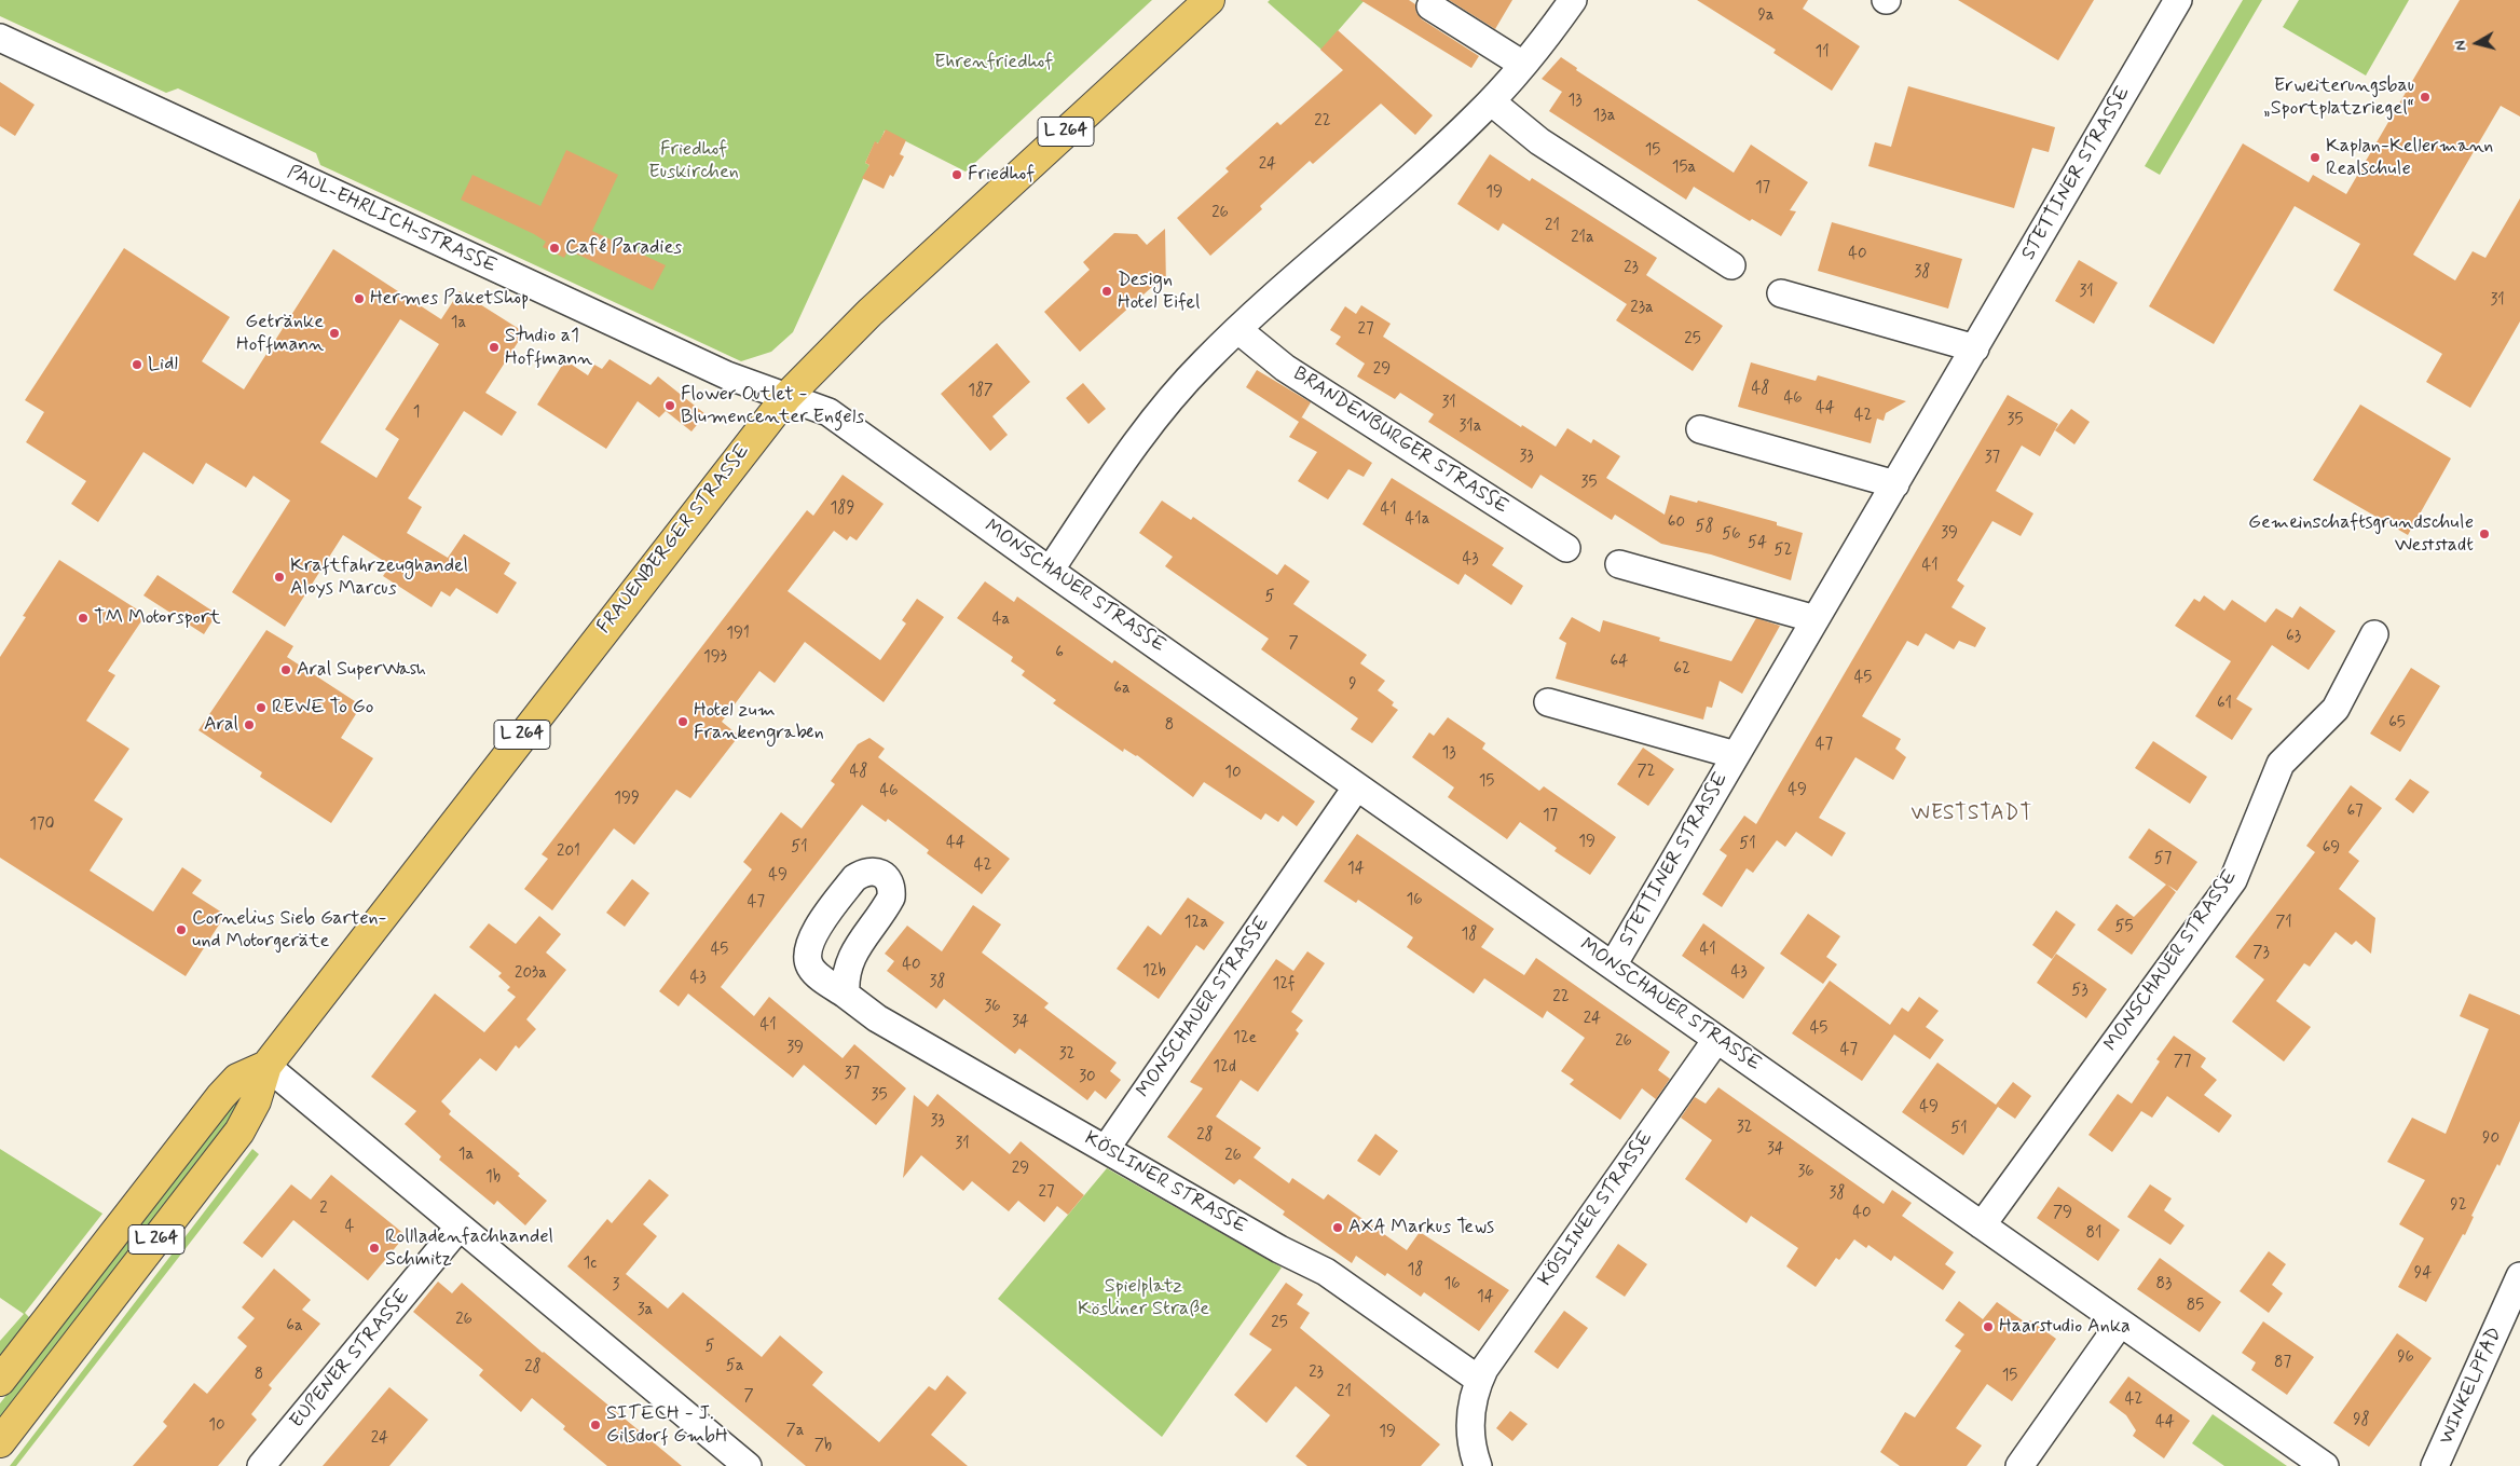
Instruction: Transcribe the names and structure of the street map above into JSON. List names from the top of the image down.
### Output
{
  "streets": {
    "main road": ["L 264", "FRAUENBERGER STRASSE"],
    "street": [
      "STETTINER STRASSE",
      "PAUL-EHRLICH-STRASSE",
      "BRANDENBURGER STRASSE",
      "MONSCHAUER STRASSE",
      "KÖSLINER STRASSE",
      "EUPENER STRASSE",
      "WINKELPFAD"
    ]
  },
  "crossings": [
    ["STETTINER STRASSE", "MONSCHAUER STRASSE"],
    ["PAUL-EHRLICH-STRASSE", "FRAUENBERGER STRASSE"],
    ["PAUL-EHRLICH-STRASSE", "MONSCHAUER STRASSE"],
    ["FRAUENBERGER STRASSE", "MONSCHAUER STRASSE"],
    ["MONSCHAUER STRASSE", "KÖSLINER STRASSE"]
  ],
  "districts": ["WESTSTADT"],
  "parks": ["Ehrenfriedhof", "Friedhof Euskirchen", "Spielplatz Kösliner Straße"],
  "places": [
    "Erweiterungsbau „Sportplatzriegel“",
    "Kaplan-Kellermann Realschule",
    "Friedhof",
    "Café Paradies",
    "Design Hotel Eifel",
    "Hermes PaketShop",
    "Getränke Hoffmann",
    "Studio a1 Hoffmann",
    "Lidl",
    "Flower Outlet - Blumencenter Engels",
    "Gemeinschaftsgrundschule Weststadt",
    "Kraftfahrzeughandel Aloys Marcus",
    "TM Motorsport",
    "Aral SuperWash",
    "REWE To Go",
    "Hotel zum Frankengraben",
    "Aral",
    "Cornelius Sieb Garten- und Motorgeräte",
    "AXA Markus Tews",
    "Rollladenfachhandel Schmitz",
    "Haarstudio Anka",
    "SITECH - J. Gilsdorf GmbH"
  ],
  "house_numbers": [
    "9a",
    "11",
    "13",
    "13a",
    "22",
    "15",
    "24",
    "15a",
    "17",
    "19",
    "26",
    "21",
    "21a",
    "40",
    "23",
    "38",
    "31",
    "31",
    "23a",
    "1a",
    "27",
    "25",
    "29",
    "48",
    "187",
    "46",
    "31",
    "44",
    "1",
    "42",
    "35",
    "31a",
    "33",
    "37",
    "35",
    "189",
    "41",
    "41a",
    "60",
    "58",
    "39",
    "56",
    "54",
    "52",
    "43",
    "41",
    "5",
    "4a",
    "191",
    "63",
    "7",
    "6",
    "193",
    "64",
    "62",
    "45",
    "9",
    "6a",
    "61",
    "65",
    "8",
    "47",
    "13",
    "48",
    "72",
    "10",
    "15",
    "49",
    "46",
    "199",
    "67",
    "17",
    "170",
    "19",
    "44",
    "51",
    "51",
    "69",
    "201",
    "57",
    "42",
    "14",
    "49",
    "16",
    "47",
    "12a",
    "71",
    "55",
    "18",
    "45",
    "41",
    "73",
    "40",
    "12b",
    "43",
    "203a",
    "43",
    "38",
    "12f",
    "53",
    "22",
    "36",
    "24",
    "34",
    "41",
    "45",
    "12e",
    "26",
    "39",
    "47",
    "32",
    "77",
    "12d",
    "37",
    "30",
    "35",
    "49",
    "33",
    "32",
    "51",
    "28",
    "90",
    "31",
    "34",
    "1a",
    "26",
    "29",
    "36",
    "1b",
    "27",
    "38",
    "92",
    "2",
    "40",
    "79",
    "4",
    "81",
    "1c",
    "18",
    "94",
    "16",
    "83",
    "3",
    "14",
    "85",
    "3a",
    "26",
    "25",
    "6a",
    "5",
    "96",
    "87",
    "5a",
    "28",
    "23",
    "8",
    "15",
    "21",
    "7",
    "42",
    "98",
    "44",
    "10",
    "7a",
    "19",
    "24",
    "7b"
  ],
  "north": "left"
}
